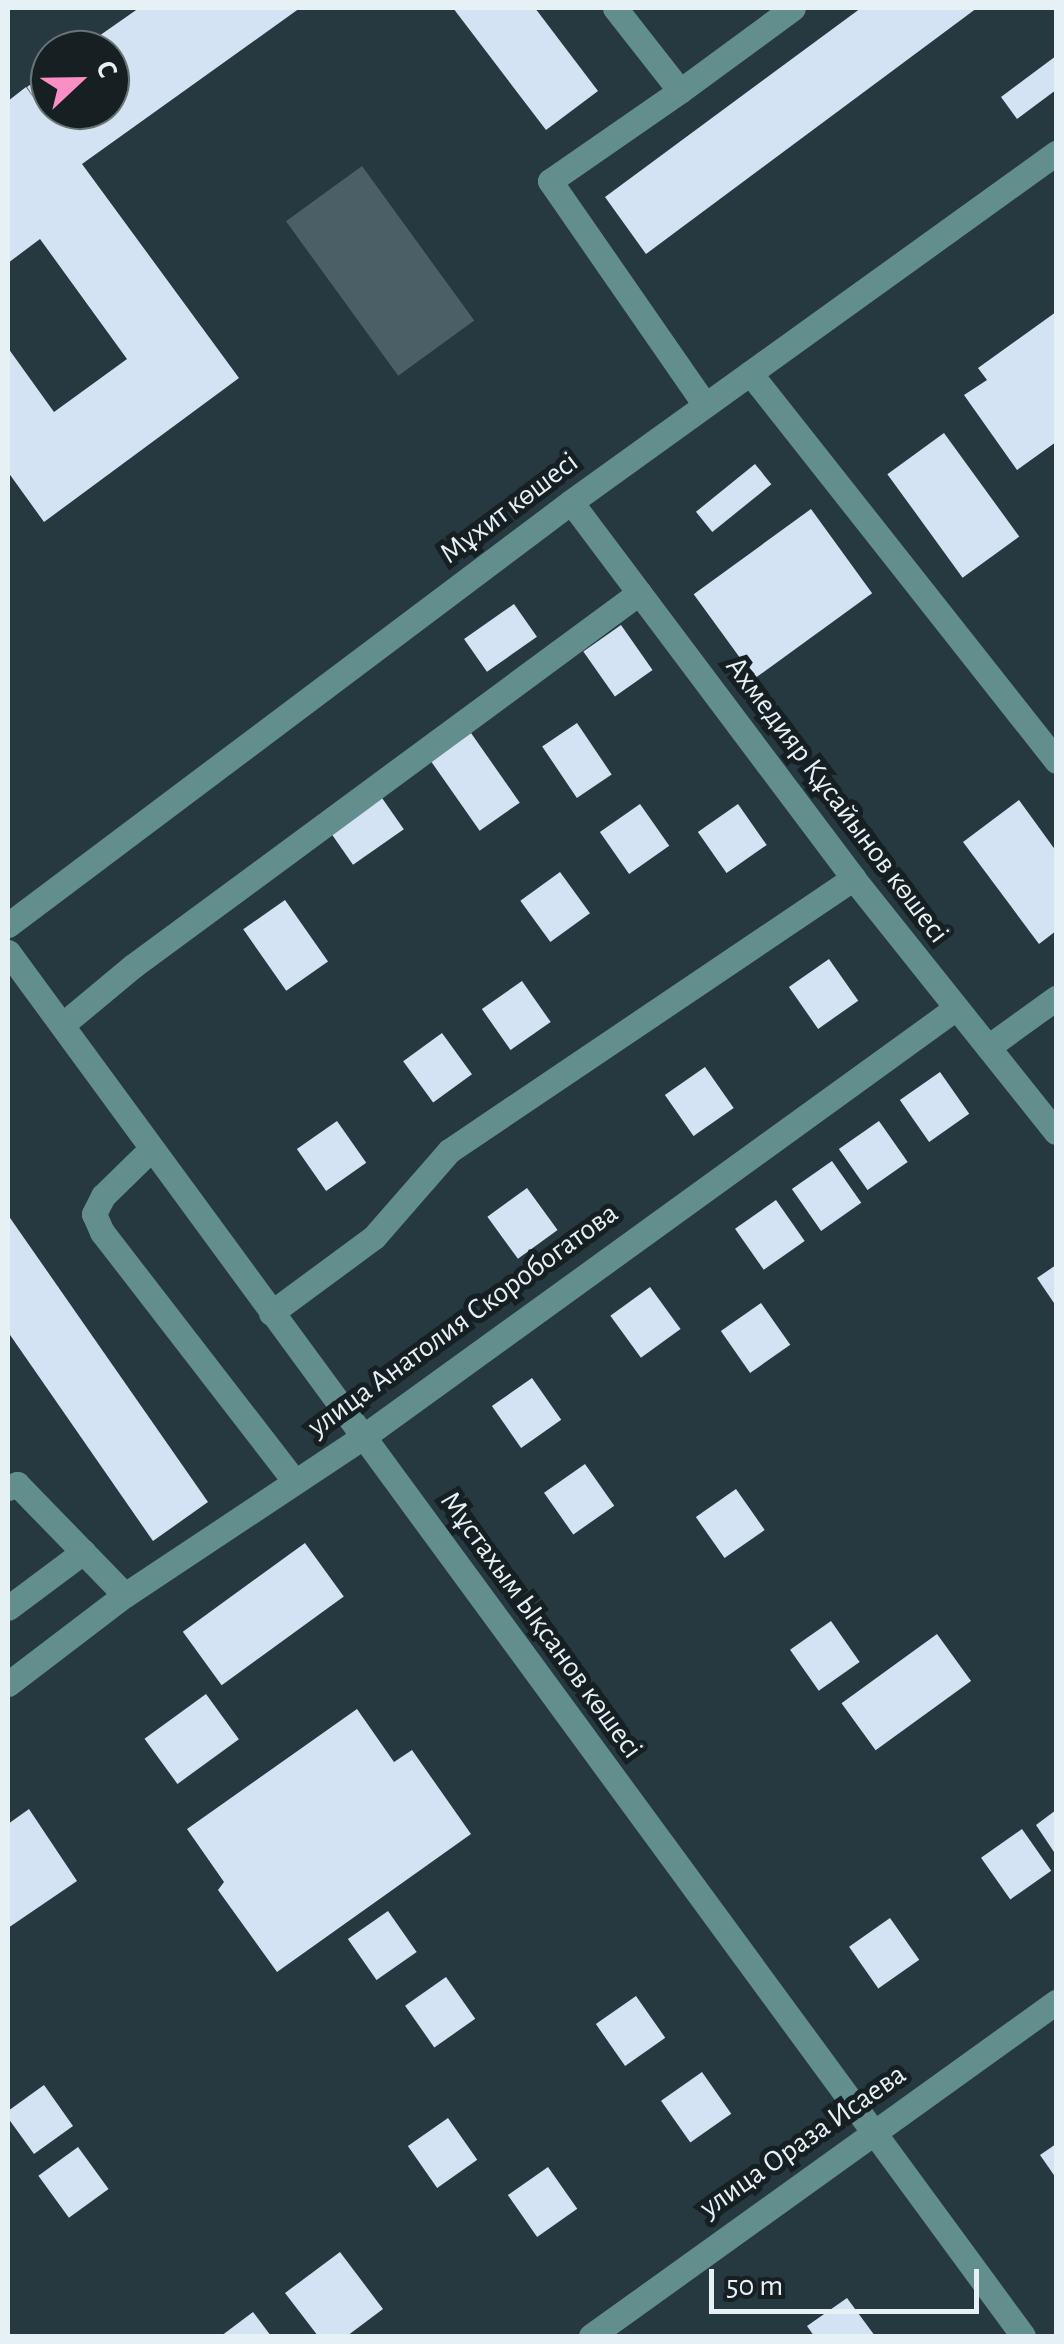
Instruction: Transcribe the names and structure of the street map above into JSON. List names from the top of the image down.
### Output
{
  "streets": {
    "street": [
      "Мұхит көшесі",
      "Ахмедияр Құсайынов көшесі",
      "улица Анатолия Скоробогатова",
      "Мұстахым Ықсанов көшесі",
      "улица Ораза Исаева"
    ]
  },
  "crossings": [
    ["Мұхит көшесі", "Ахмедияр Құсайынов көшесі"],
    ["Ахмедияр Құсайынов көшесі", "улица Анатолия Скоробогатова"],
    ["улица Анатолия Скоробогатова", "Мұстахым Ықсанов көшесі"],
    ["Мұстахым Ықсанов көшесі", "улица Ораза Исаева"]
  ],
  "scale_bar": "50 m",
  "north": "right"
}
